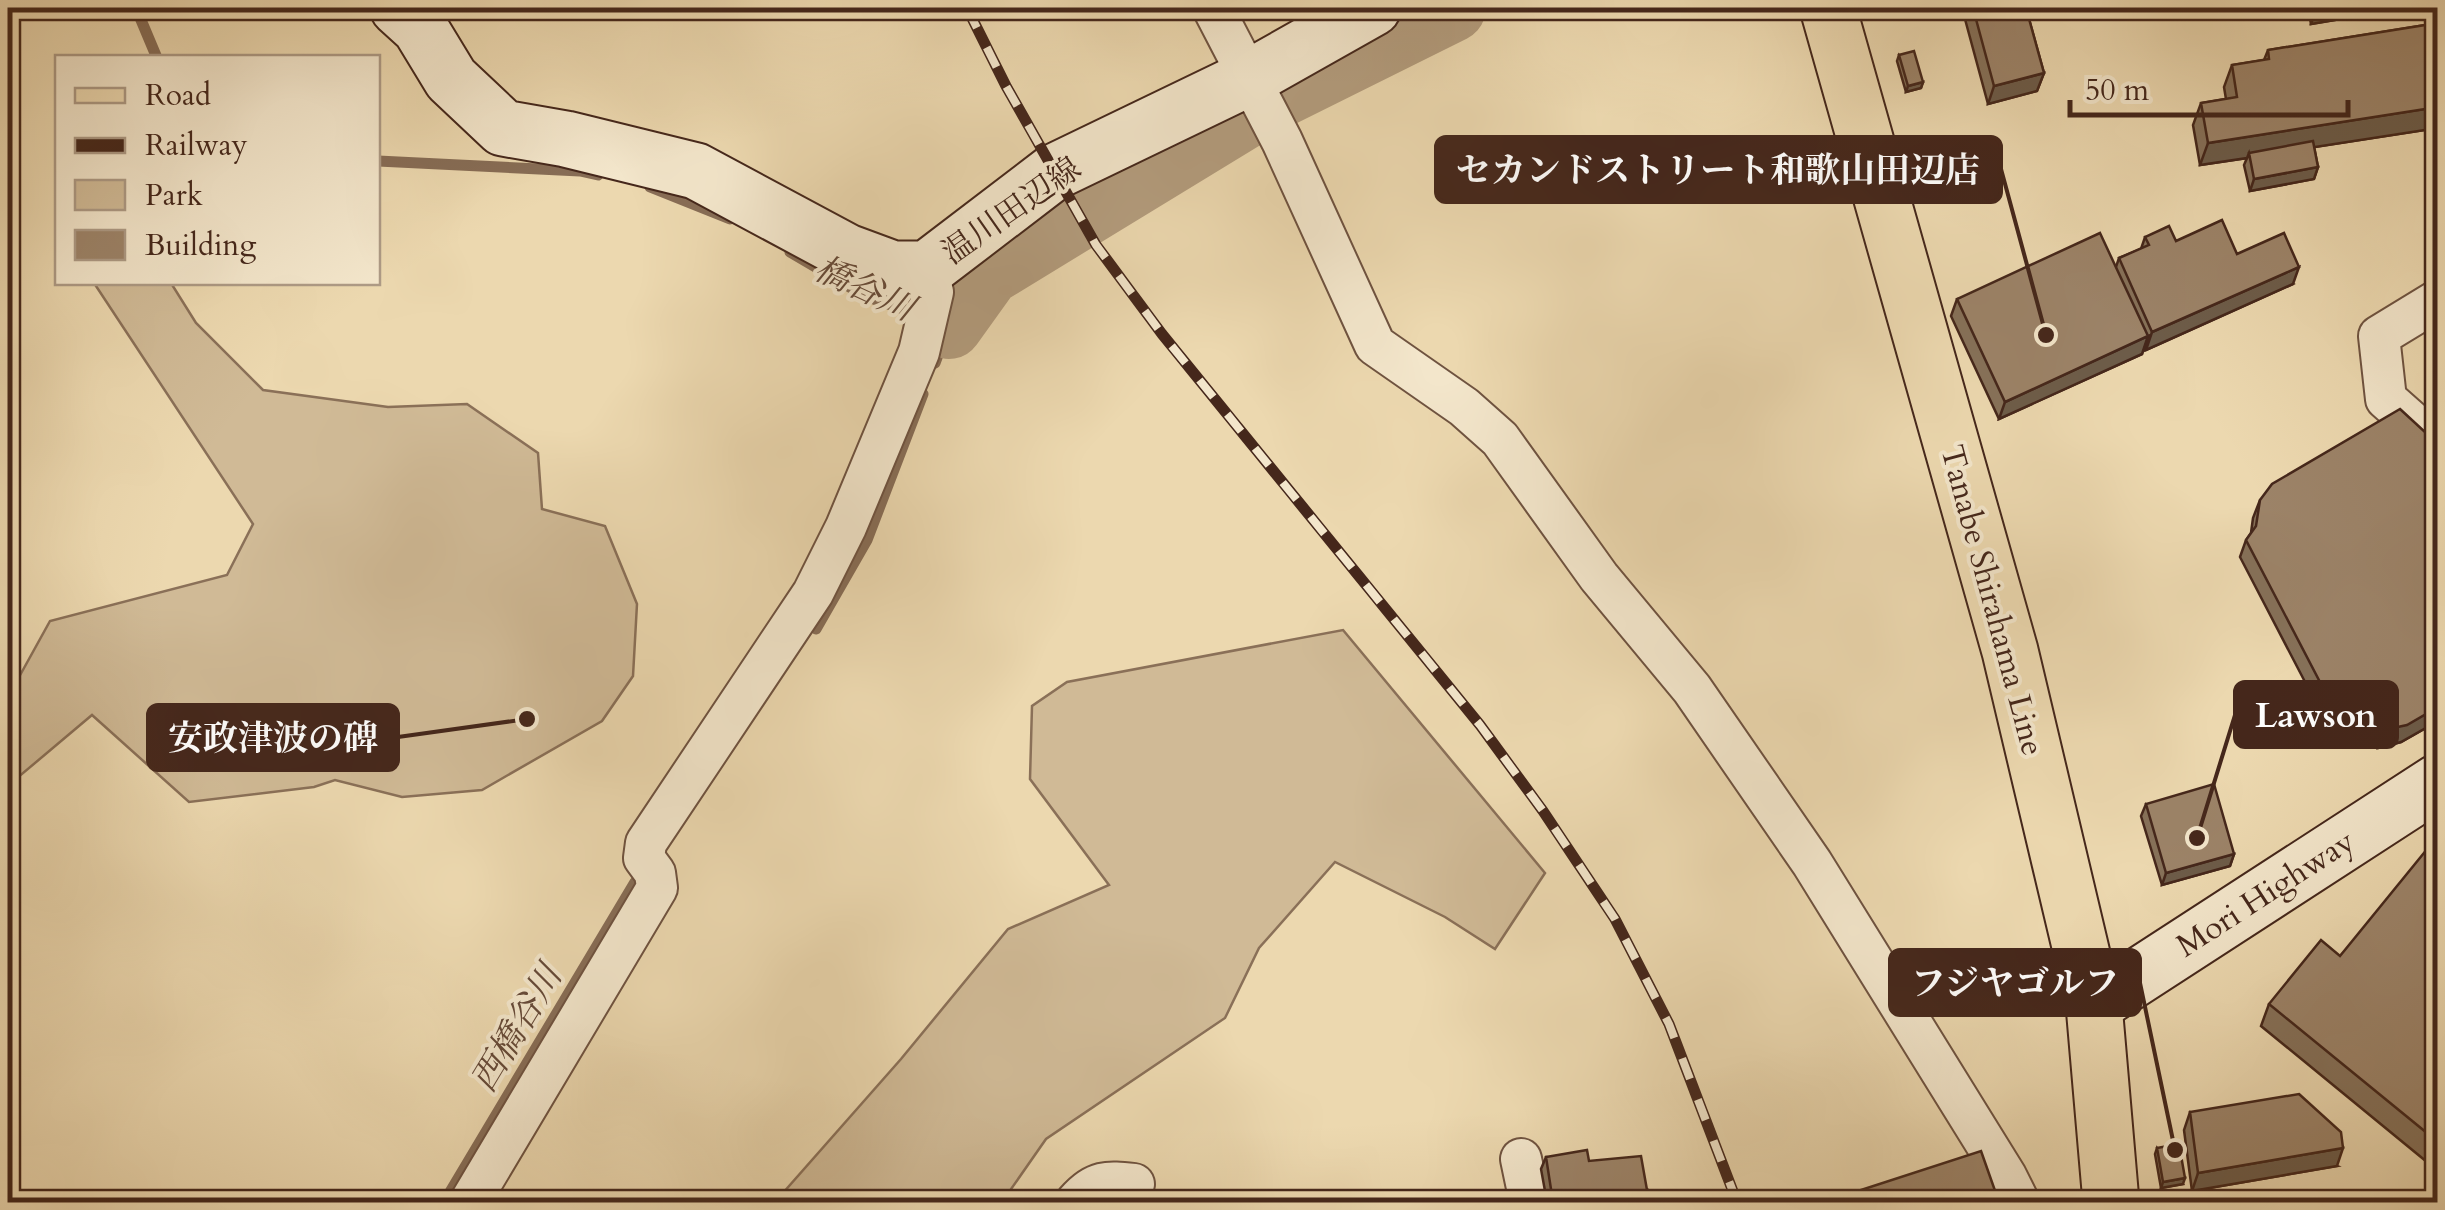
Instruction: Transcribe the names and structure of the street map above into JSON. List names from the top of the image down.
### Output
{
  "streets": {
    "main road": ["温川田辺線", "Tanabe Shirahama Line", "Mori Highway"]
  },
  "crossings": [
    ["Tanabe Shirahama Line", "Mori Highway"]
  ],
  "water": ["橋谷川", "西橋谷川"],
  "places": [
    "セカンドストリート和歌山田辺店",
    "安政津波の碑",
    "Lawson",
    "フジヤゴルフ"
  ],
  "legend": [
    "Road",
    "Railway",
    "Park",
    "Building"
  ],
  "scale_bar": "50 m"
}
